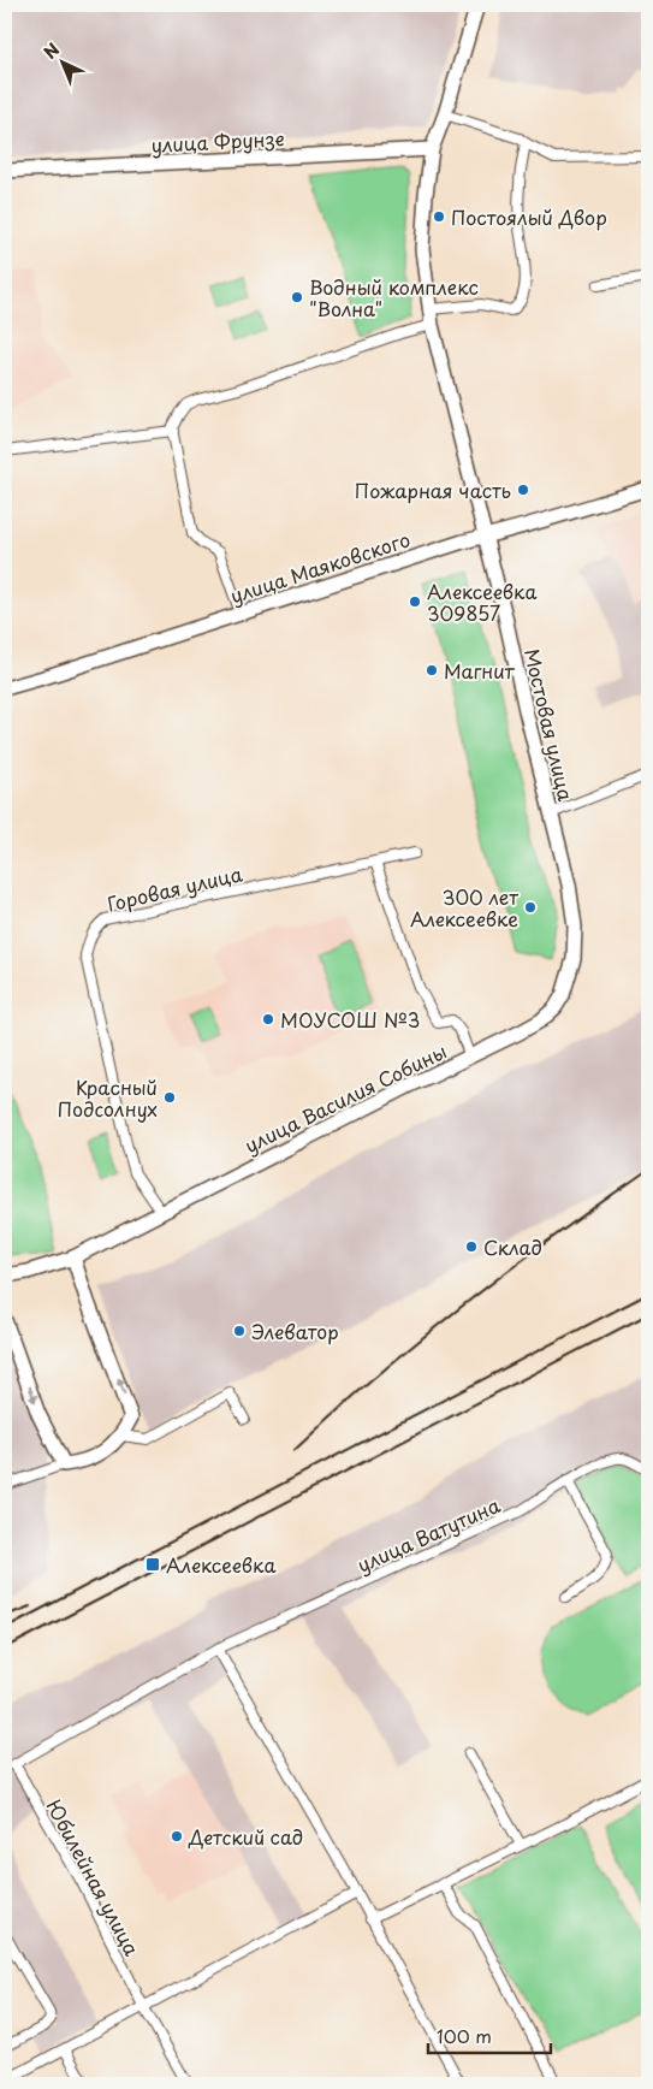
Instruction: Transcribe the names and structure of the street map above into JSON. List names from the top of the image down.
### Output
{
  "streets": {
    "street": [
      "улица Фрунзе",
      "улица Маяковского",
      "Мостовая улица",
      "Горовая улица",
      "улица Василия Собины",
      "улица Ватутина",
      "Юбилейная улица"
    ]
  },
  "crossings": [
    ["улица Фрунзе", "Мостовая улица"],
    ["улица Маяковского", "Мостовая улица"],
    ["Мостовая улица", "улица Василия Собины"],
    ["Горовая улица", "улица Василия Собины"],
    ["улица Ватутина", "Юбилейная улица"]
  ],
  "places": {
    "other": [
      "Постоялый Двор",
      "Водный комплекс \"Волна\"",
      "Пожарная часть",
      "Алексеевка 309857",
      "Магнит",
      "300 лет Алексеевке",
      "МОУСОШ №3",
      "Красный Подсолнух",
      "Склад",
      "Элеватор",
      "Детский сад"
    ],
    "transit": ["Алексеевка"]
  },
  "scale_bar": "100 m",
  "north": "top left"
}
